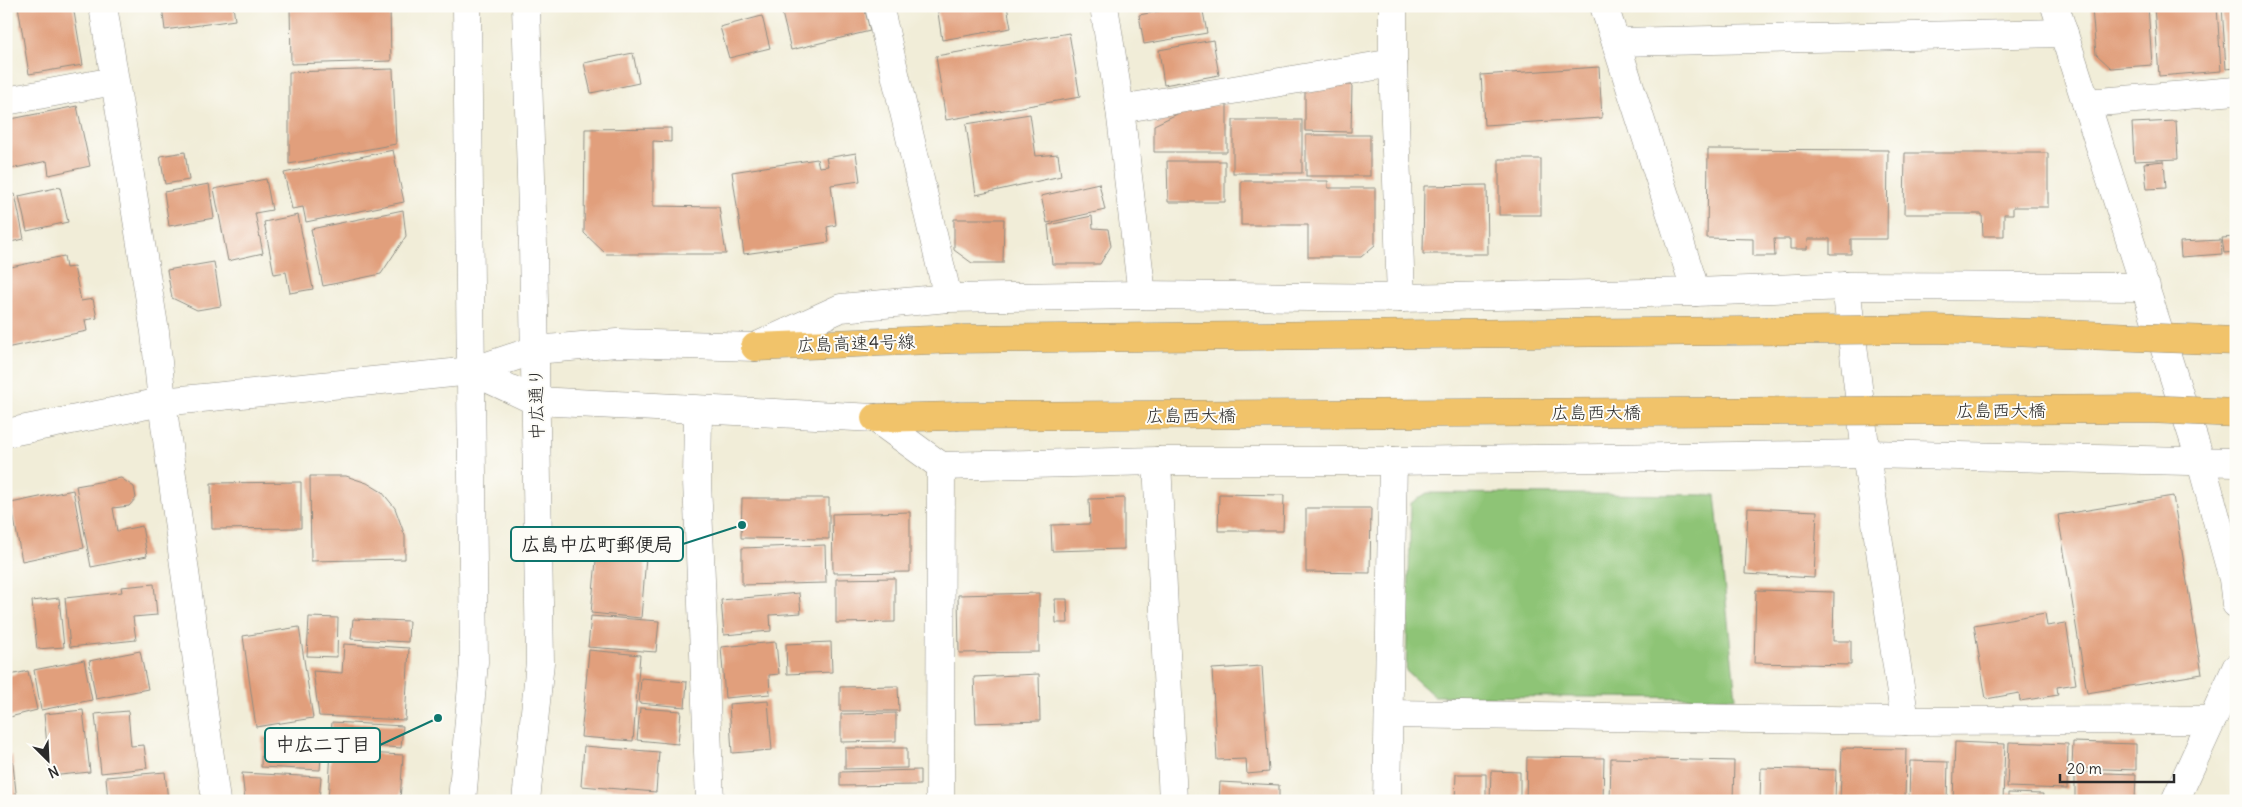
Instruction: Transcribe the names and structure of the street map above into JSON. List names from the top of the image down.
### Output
{
  "streets": {
    "highway": ["広島高速4号線", "広島西大橋"],
    "street": ["中広通り"]
  },
  "places": ["広島中広町郵便局", "中広二丁目"],
  "scale_bar": "20 m",
  "north": "bottom right"
}
